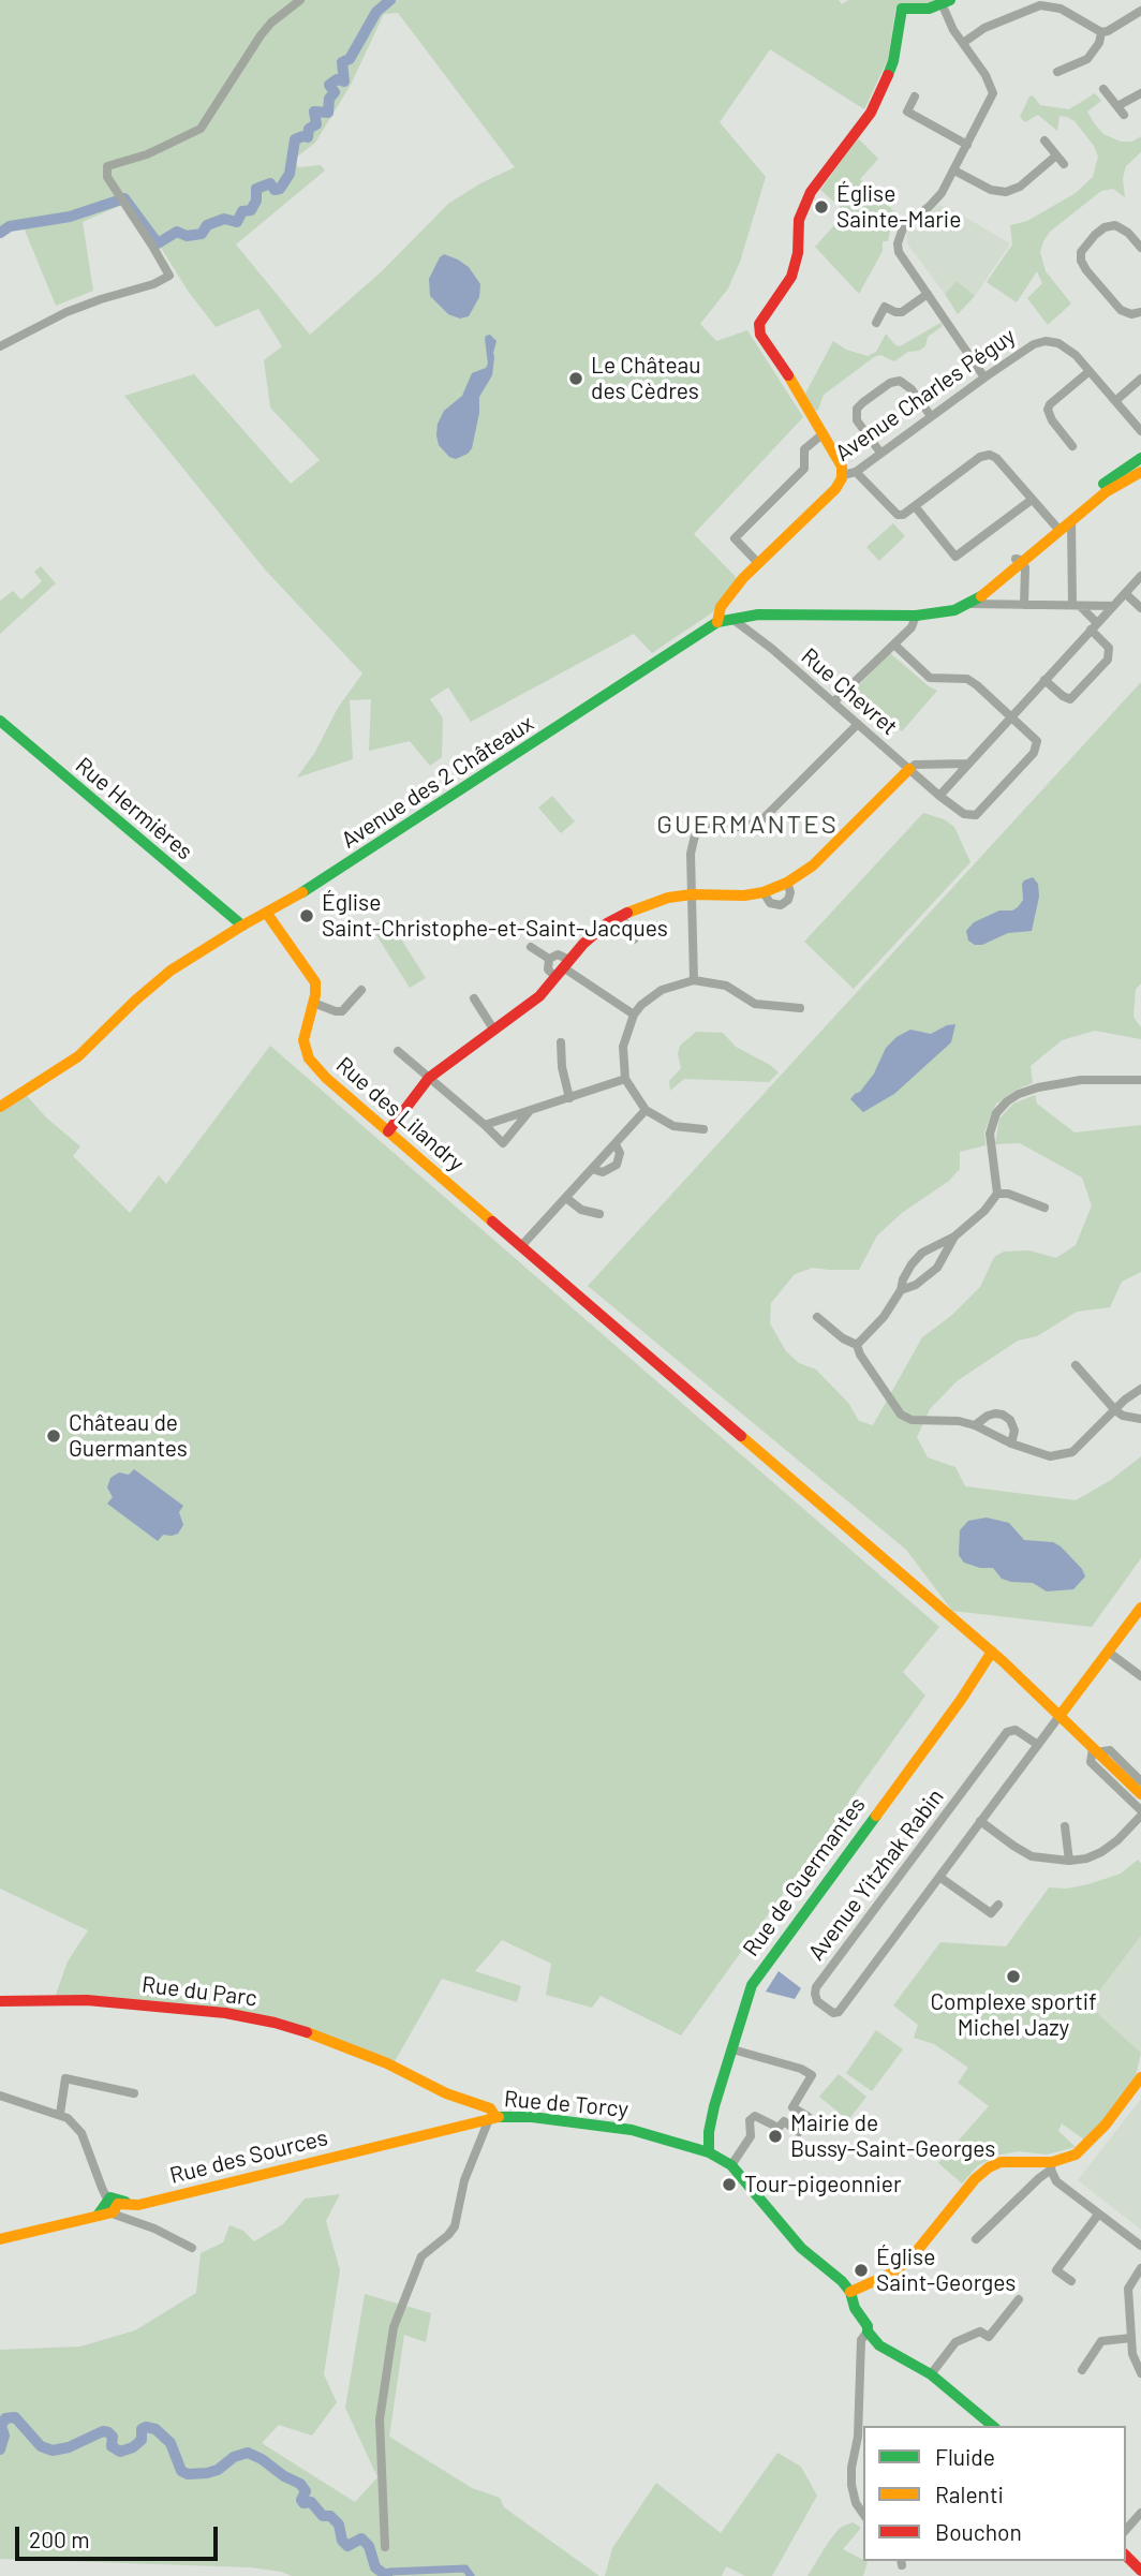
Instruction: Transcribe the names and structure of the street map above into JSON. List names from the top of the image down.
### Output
{
  "streets": {
    "street": [
      "Avenue Charles Péguy",
      "Rue Chevret",
      "Avenue des 2 Châteaux",
      "Rue Hermières",
      "Rue des Lilandry",
      "Avenue Yitzhak Rabin",
      "Rue de Guermantes",
      "Rue du Parc",
      "Rue de Torcy",
      "Rue des Sources"
    ]
  },
  "crossings": [
    ["Avenue Charles Péguy", "Avenue des 2 Châteaux"],
    ["Rue Chevret", "Avenue des 2 Châteaux"],
    ["Avenue des 2 Châteaux", "Rue Hermières"],
    ["Avenue des 2 Châteaux", "Rue des Lilandry"],
    ["Rue des Lilandry", "Avenue Yitzhak Rabin"],
    ["Rue des Lilandry", "Rue de Guermantes"],
    ["Rue de Guermantes", "Rue de Torcy"],
    ["Rue du Parc", "Rue de Torcy"],
    ["Rue de Torcy", "Rue des Sources"]
  ],
  "districts": ["GUERMANTES"],
  "places": [
    "Église Sainte-Marie",
    "Le Château des Cèdres",
    "Église Saint-Christophe-et-Saint-Jacques",
    "Château de Guermantes",
    "Complexe sportif Michel Jazy",
    "Mairie de Bussy-Saint-Georges",
    "Tour-pigeonnier",
    "Église Saint-Georges"
  ],
  "legend": ["Fluide", "Ralenti", "Bouchon"],
  "scale_bar": "200 m"
}
